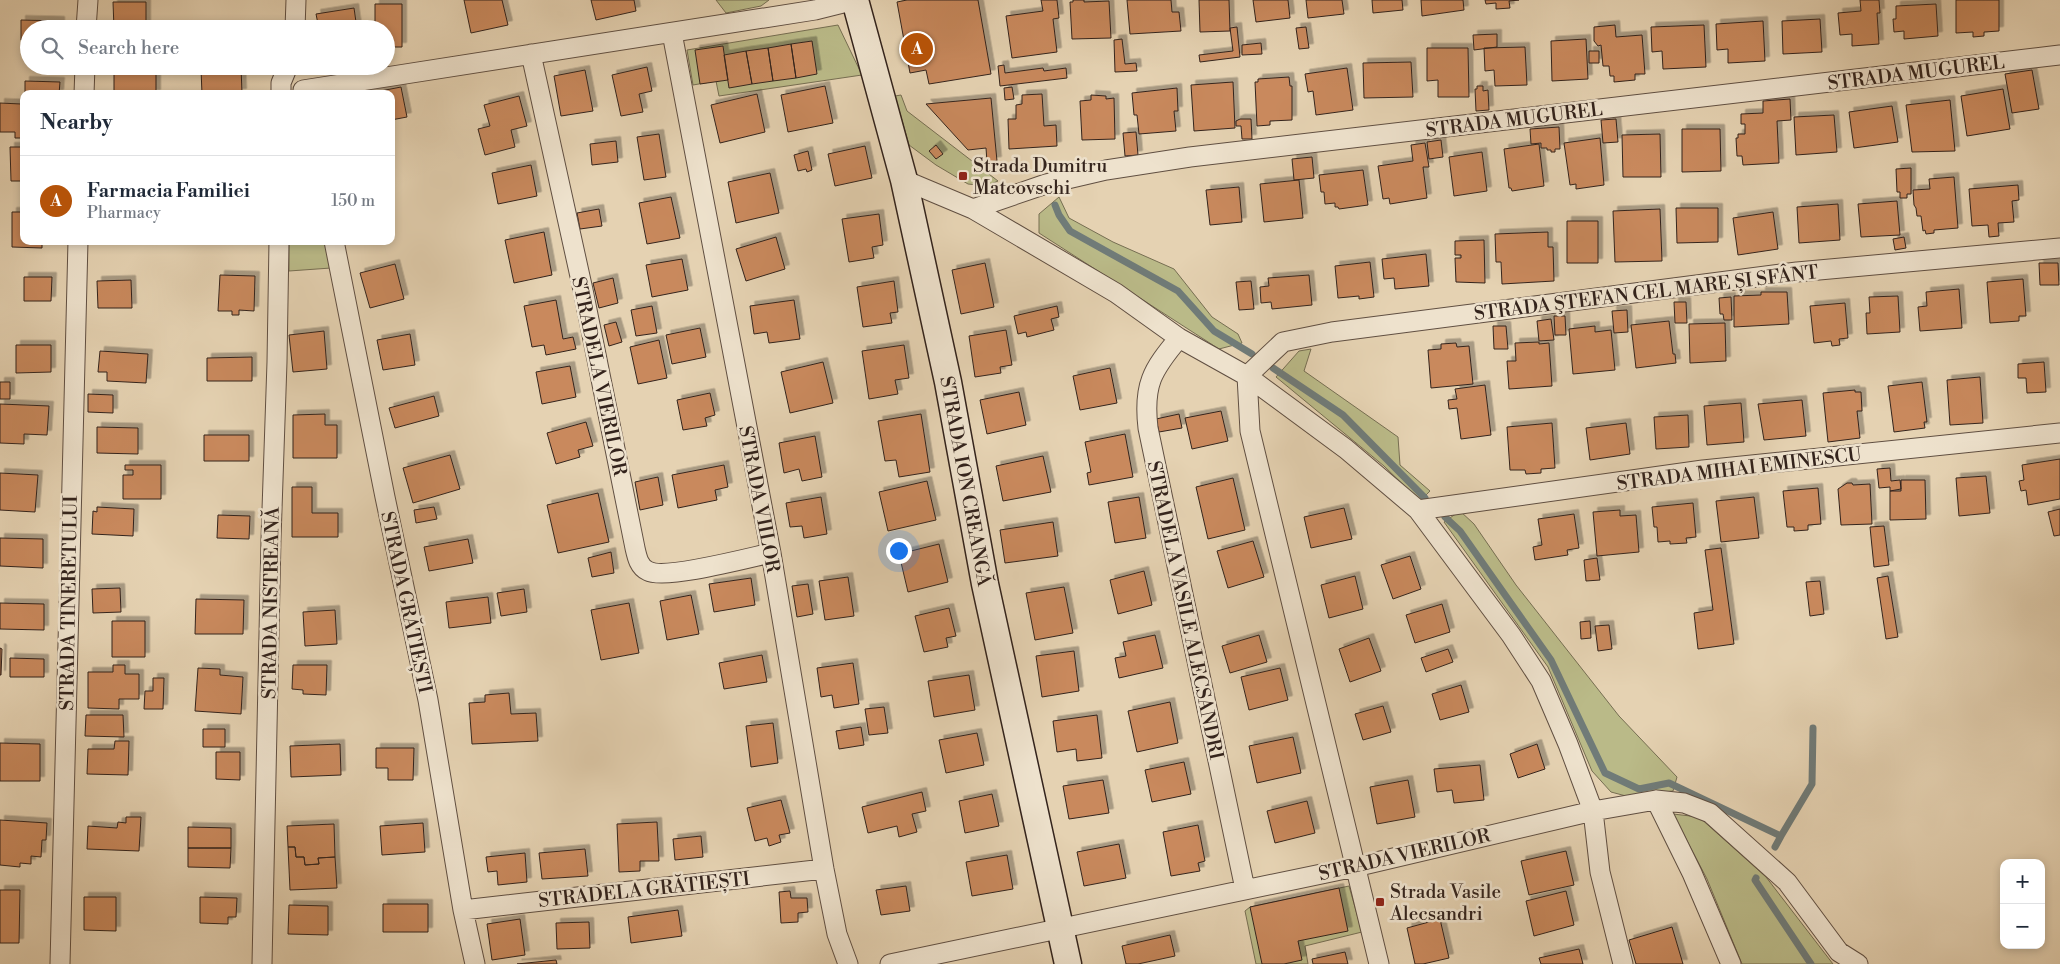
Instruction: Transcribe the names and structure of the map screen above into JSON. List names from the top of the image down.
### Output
{
  "streets": {
    "street": [
      "STRADA MUGUREL",
      "STRADA ŞTEFAN CEL MARE ȘI SFÂNT",
      "STRADELA VIERILOR",
      "STRADA MIHAI EMINESCU",
      "STRADA ION CREANGĂ",
      "STRADA VIILOR",
      "STRADA GRĂTIEȘTI",
      "STRADA TINERETULUI",
      "STRADA NISTREANĂ",
      "STRADELA VASILE ALECSANDRI",
      "STRADA VIERILOR",
      "STRADELA GRĂTIEȘTI"
    ]
  },
  "crossings": [
    ["STRADELA VIERILOR", "STRADA VIILOR"],
    ["STRADA ION CREANGĂ", "STRADA VIERILOR"],
    ["STRADA VIILOR", "STRADELA GRĂTIEȘTI"],
    ["STRADA GRĂTIEȘTI", "STRADELA GRĂTIEȘTI"],
    ["STRADELA VASILE ALECSANDRI", "STRADA VIERILOR"]
  ],
  "places": {
    "transit": ["Strada Dumitru Matcovschi", "Strada Vasile Alecsandri"]
  },
  "page": {
    "search": "Search here",
    "pins": "A",
    "heading": "Nearby",
    "list": [
      {
        "mark": "A",
        "name": "Farmacia Familiei",
        "note": "Pharmacy",
        "value": "150 m"
      }
    ],
    "map_buttons": ["+", "−"]
  }
}
